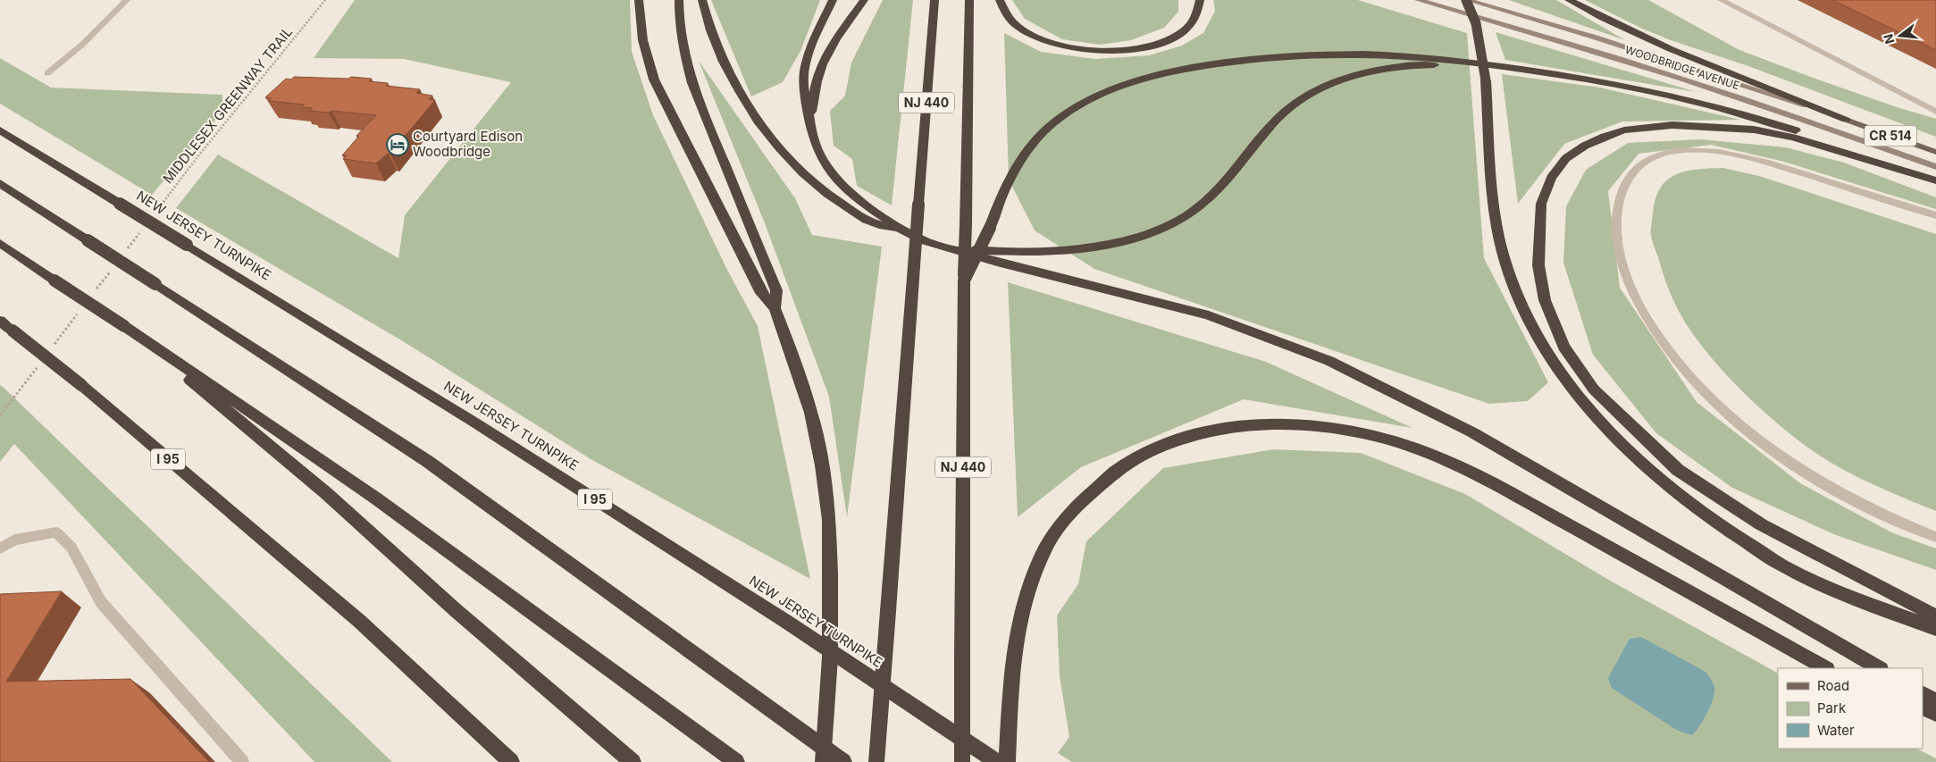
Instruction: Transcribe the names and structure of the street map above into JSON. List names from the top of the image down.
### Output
{
  "streets": {
    "highway": ["NJ 440", "NEW JERSEY TURNPIKE", "I 95"],
    "main road": ["WOODBRIDGE AVENUE", "CR 514"],
    "path": ["MIDDLESEX GREENWAY TRAIL"]
  },
  "places": {
    "hotel": ["Courtyard Edison Woodbridge"]
  },
  "legend": ["Road", "Park", "Water"],
  "north": "left"
}
